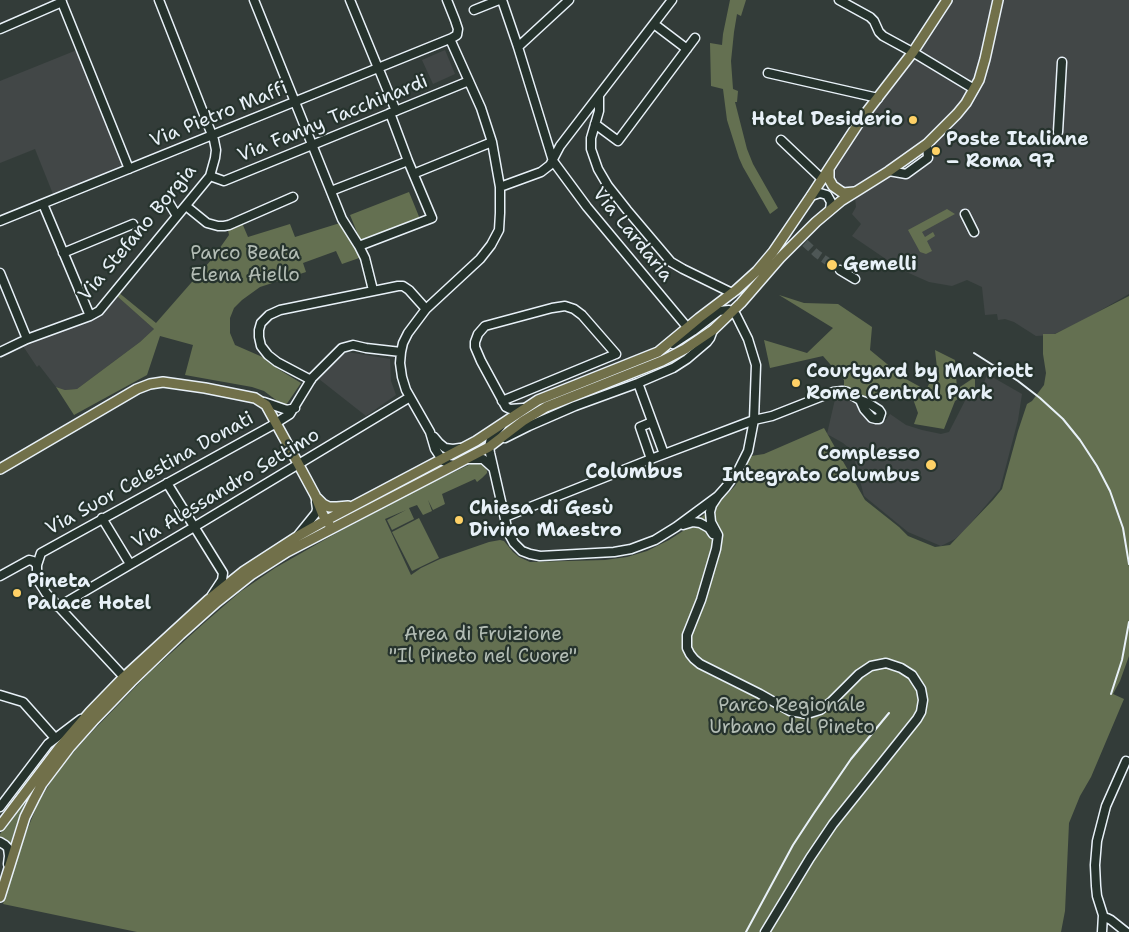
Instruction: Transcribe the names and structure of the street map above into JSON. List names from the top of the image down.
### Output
{
  "streets": {
    "street": [
      "Via Pietro Maffi",
      "Via Fanny Tacchinardi",
      "Via Stefano Borgia",
      "Via Lardaria",
      "Via Suor Celestina Donati",
      "Via Alessandro Settimo"
    ]
  },
  "crossings": [
    ["Via Pietro Maffi", "Via Stefano Borgia"],
    ["Via Fanny Tacchinardi", "Via Stefano Borgia"]
  ],
  "districts": ["Columbus"],
  "parks": ["Parco Beata Elena Aiello", "Area di Fruizione \"Il Pineto nel Cuore\"", "Parco Regionale Urbano del Pineto"],
  "places": [
    "Hotel Desiderio",
    "Poste Italiane – Roma 97",
    "Gemelli",
    "Courtyard by Marriott Rome Central Park",
    "Complesso Integrato Columbus",
    "Chiesa di Gesù Divino Maestro",
    "Pineta Palace Hotel"
  ]
}
